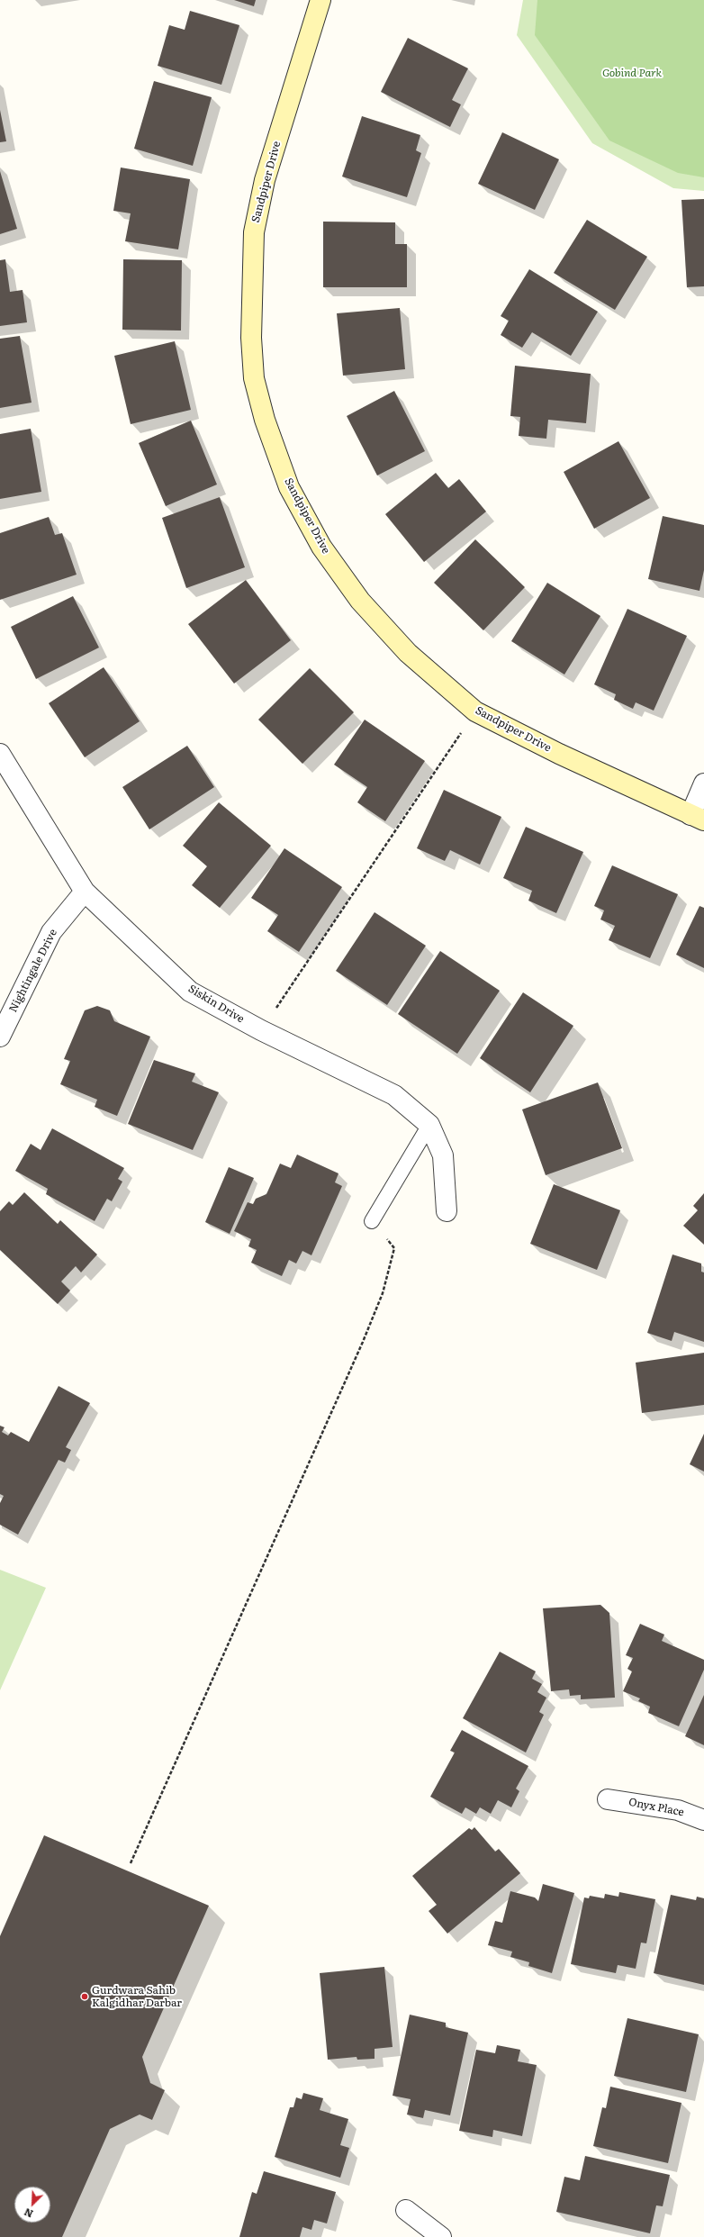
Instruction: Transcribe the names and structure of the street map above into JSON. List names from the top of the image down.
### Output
{
  "streets": {
    "street": [
      "Sandpiper Drive",
      "Nightingale Drive",
      "Siskin Drive",
      "Onyx Place"
    ]
  },
  "crossings": [
    ["Nightingale Drive", "Siskin Drive"]
  ],
  "parks": ["Gobind Park"],
  "places": ["Gurdwara Sahib Kalgidhar Darbar"],
  "north": "bottom left"
}
